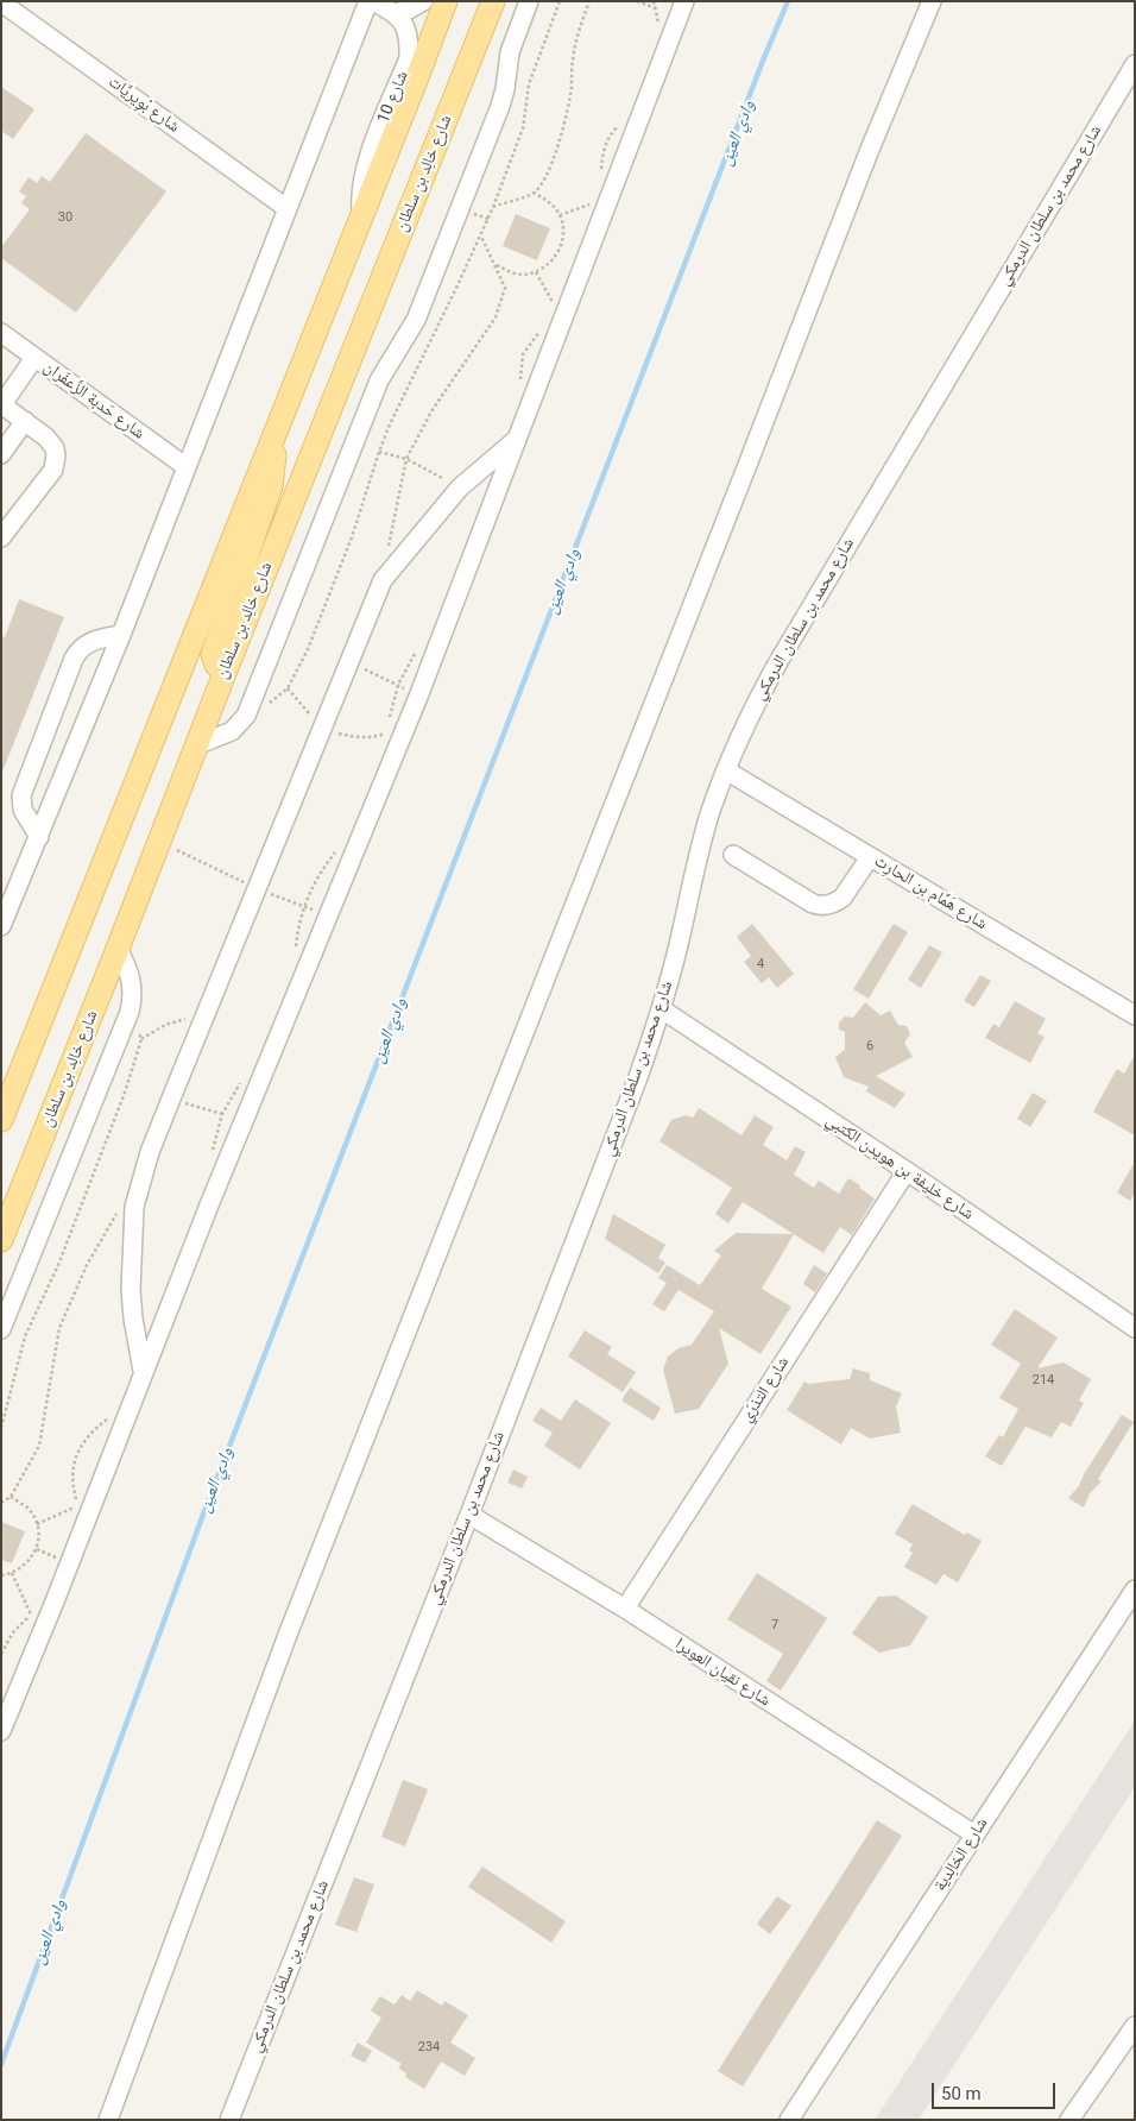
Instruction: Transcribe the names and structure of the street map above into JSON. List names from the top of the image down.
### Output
{
  "streets": {
    "main road": ["شارع خالِد بن سلطان"],
    "street": [
      "شارع 10",
      "شارع بُوِيريَّات",
      "شارع محمد بن سلطان الدرمكي",
      "شارع حَدبة الزَّعفَران",
      "شارع هَمَّام بن الحارِث",
      "شارع خليفة بن هويدن الكتبي",
      "شارع التذرّي",
      "شارع نقيان العويرا",
      "شارع الخالِدية"
    ]
  },
  "crossings": [
    ["شارع محمد بن سلطان الدرمكي", "شارع هَمَّام بن الحارِث"],
    ["شارع محمد بن سلطان الدرمكي", "شارع خليفة بن هويدن الكتبي"],
    ["شارع محمد بن سلطان الدرمكي", "شارع نقيان العويرا"],
    ["شارع خليفة بن هويدن الكتبي", "شارع التذرّي"],
    ["شارع التذرّي", "شارع نقيان العويرا"],
    ["شارع نقيان العويرا", "شارع الخالِدية"]
  ],
  "water": ["وادي العين"],
  "house_numbers": [
    "30",
    "4",
    "6",
    "214",
    "7",
    "234"
  ],
  "scale_bar": "50 m"
}
